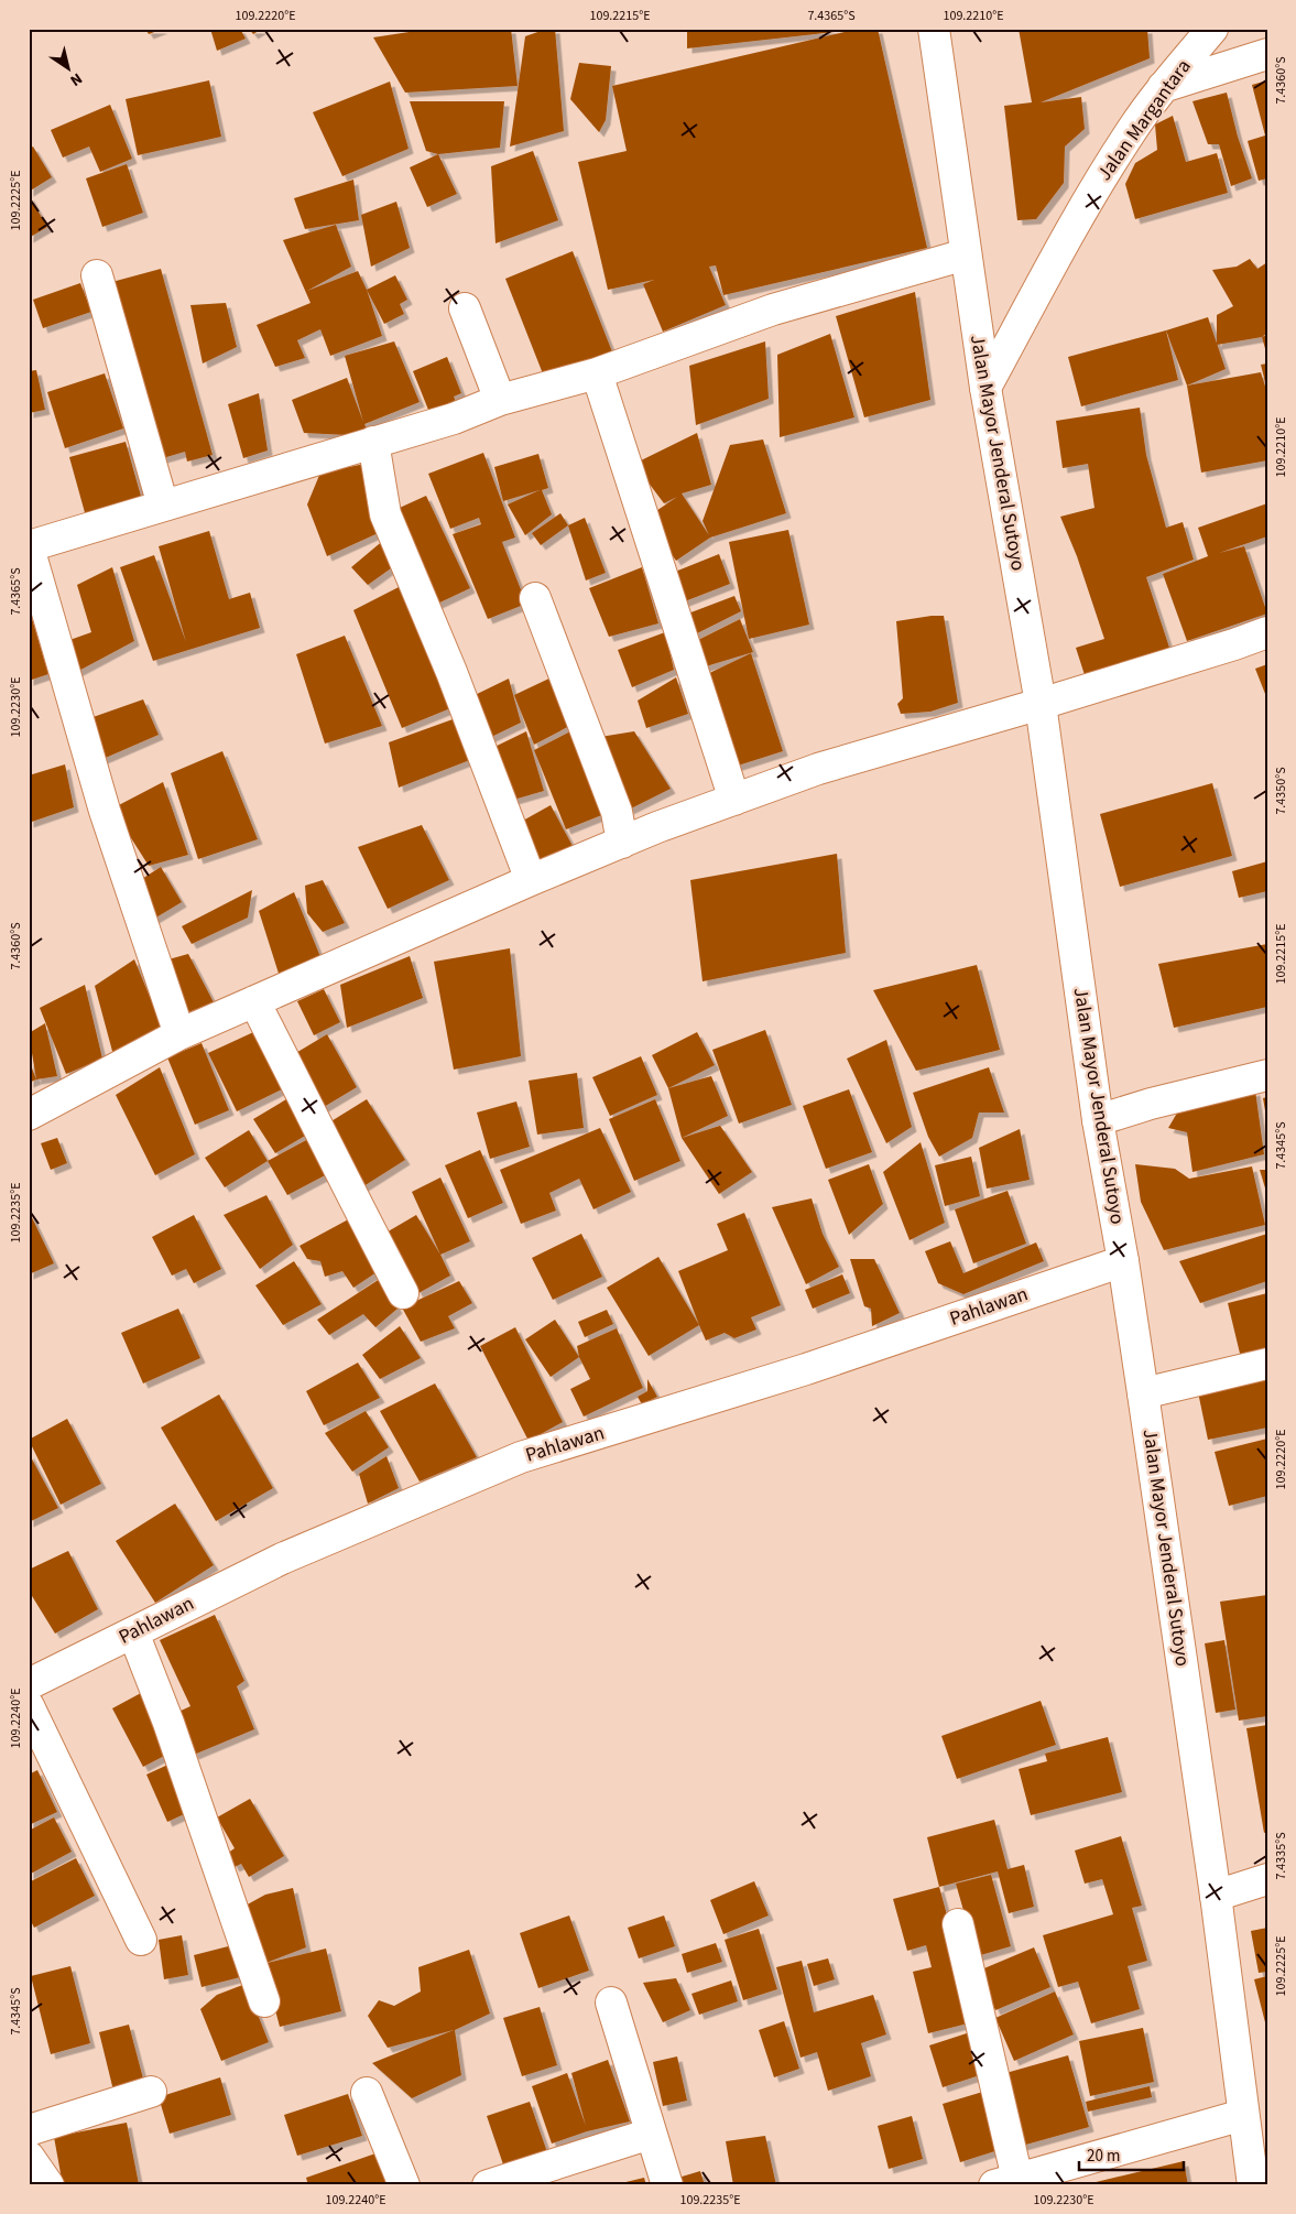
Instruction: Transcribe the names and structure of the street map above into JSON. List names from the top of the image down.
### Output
{
  "streets": {
    "street": ["Jalan Margantara", "Jalan Mayor Jenderal Sutoyo", "Pahlawan"]
  },
  "crossings": [
    ["Jalan Margantara", "Jalan Mayor Jenderal Sutoyo"],
    ["Jalan Mayor Jenderal Sutoyo", "Pahlawan"]
  ],
  "scale_bar": "20 m",
  "north": "bottom right",
  "coordinates": [
    "109.2220°E",
    "109.2215°E",
    "7.4365°S",
    "109.2210°E",
    "7.4360°S",
    "109.2225°E",
    "109.2230°E",
    "7.4350°S",
    "7.4345°S",
    "109.2235°E",
    "109.2240°E",
    "7.4335°S"
  ]
}
